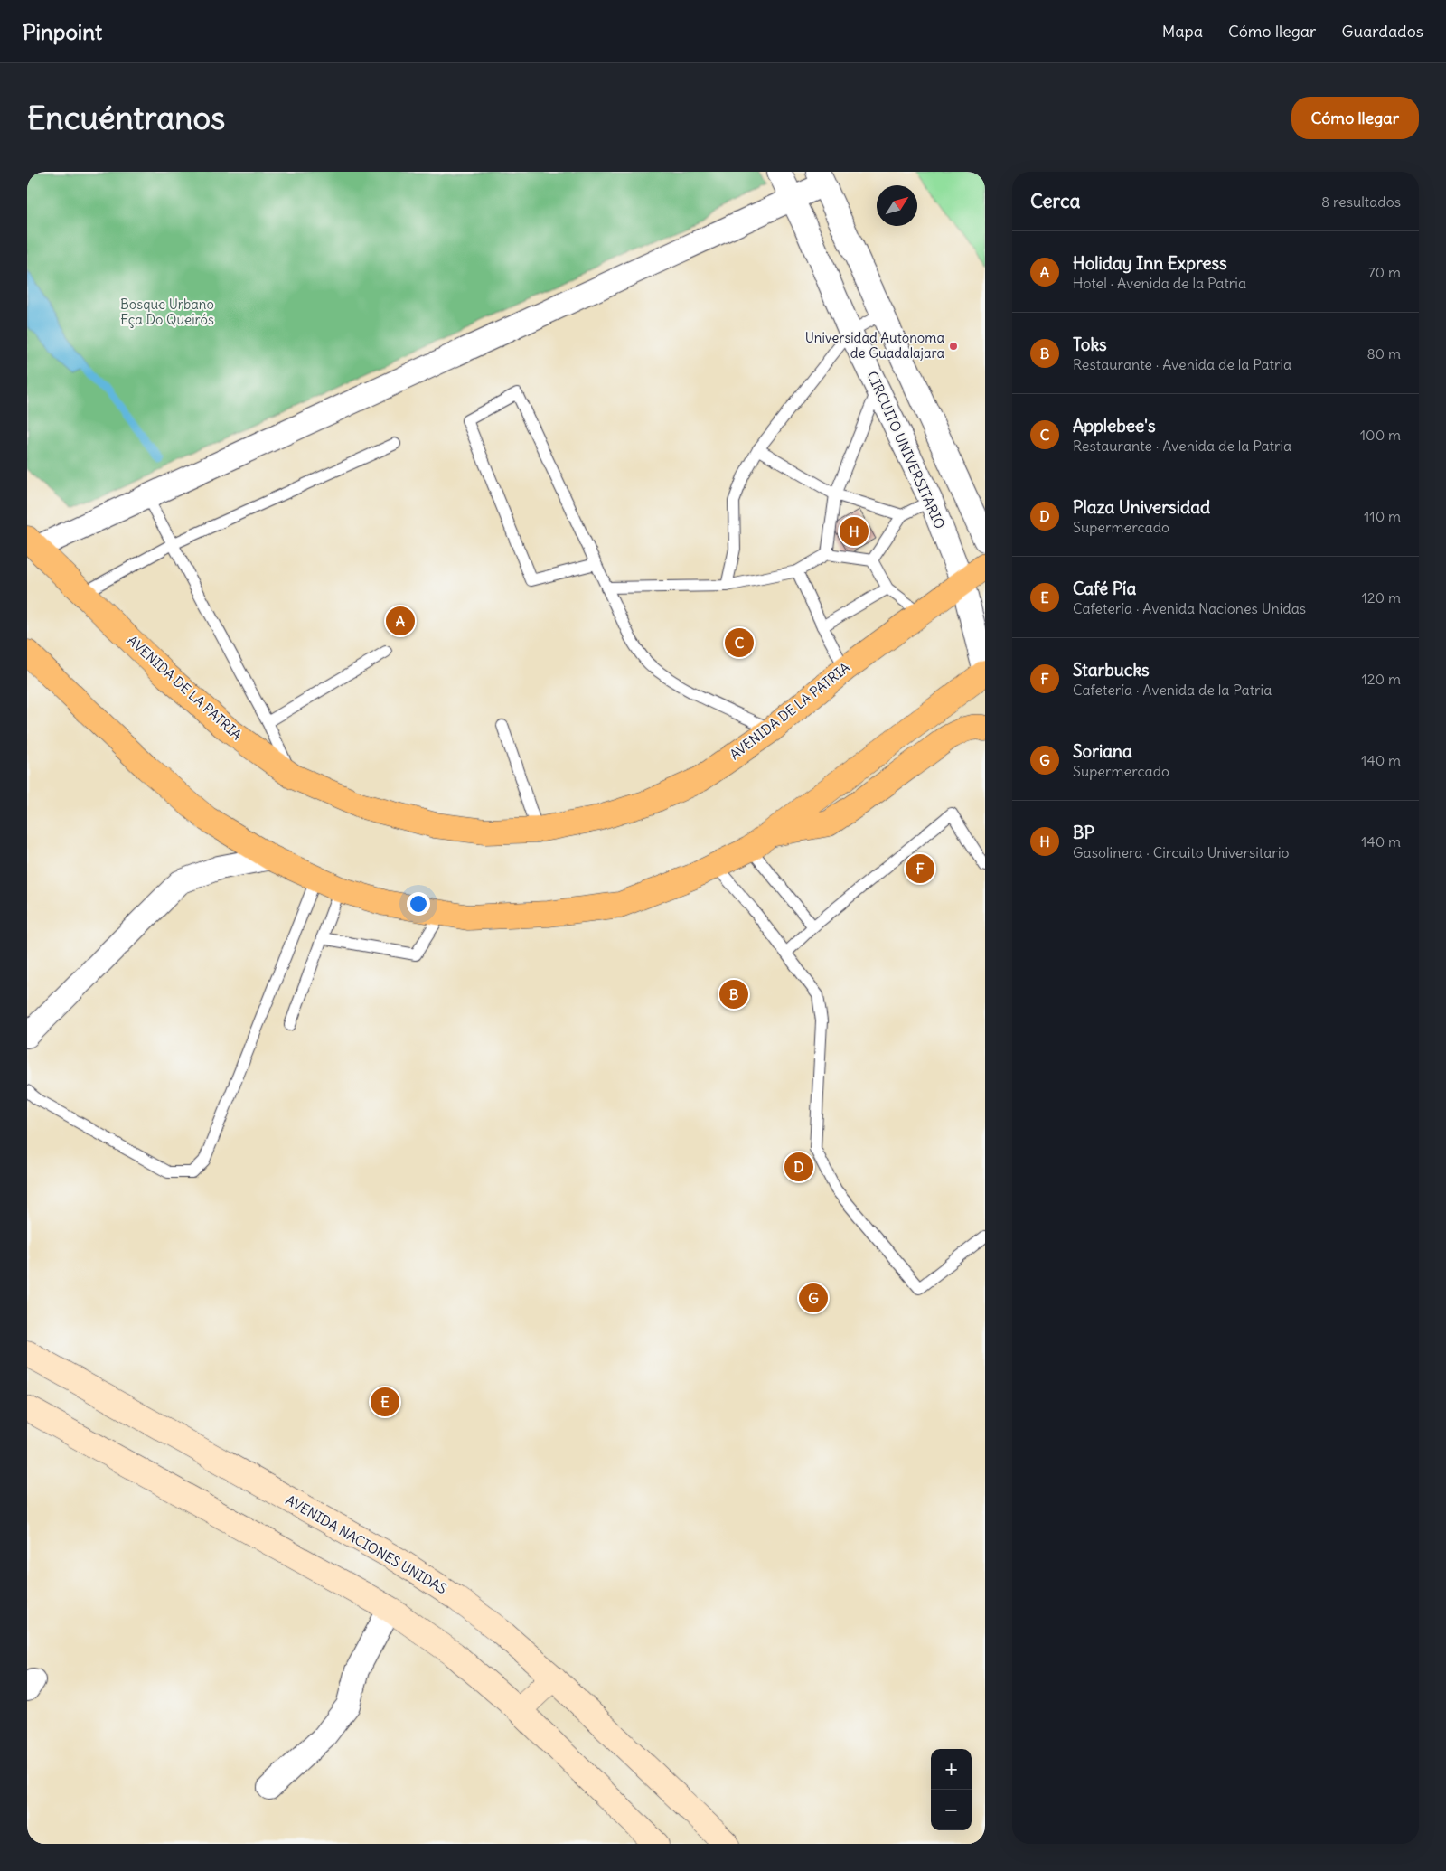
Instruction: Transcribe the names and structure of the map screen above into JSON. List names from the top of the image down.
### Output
{
  "streets": {
    "main road": ["AVENIDA DE LA PATRIA"],
    "street": ["CIRCUITO UNIVERSITARIO", "AVENIDA NACIONES UNIDAS"]
  },
  "crossings": [
    ["CIRCUITO UNIVERSITARIO", "AVENIDA DE LA PATRIA"]
  ],
  "parks": ["Bosque Urbano Eça Do Queirós"],
  "places": ["Universidad Autonoma de Guadalajara"],
  "north": "top right",
  "page": {
    "header": "Pinpoint",
    "nav": ["Mapa", "Cómo llegar", "Guardados"],
    "buttons": "Cómo llegar",
    "title": "Encuéntranos",
    "heading": ["Cerca", "8 resultados"],
    "list": [
      {
        "mark": "A",
        "name": "Holiday Inn Express",
        "note": "Hotel · Avenida de la Patria",
        "value": "70 m"
      },
      {
        "mark": "B",
        "name": "Toks",
        "note": "Restaurante · Avenida de la Patria",
        "value": "80 m"
      },
      {
        "mark": "C",
        "name": "Applebee's",
        "note": "Restaurante · Avenida de la Patria",
        "value": "100 m"
      },
      {
        "mark": "D",
        "name": "Plaza Universidad",
        "note": "Supermercado",
        "value": "110 m"
      },
      {
        "mark": "E",
        "name": "Café Pía",
        "note": "Cafetería · Avenida Naciones Unidas",
        "value": "120 m"
      },
      {
        "mark": "F",
        "name": "Starbucks",
        "note": "Cafetería · Avenida de la Patria",
        "value": "120 m"
      },
      {
        "mark": "G",
        "name": "Soriana",
        "note": "Supermercado",
        "value": "140 m"
      },
      {
        "mark": "H",
        "name": "BP",
        "note": "Gasolinera · Circuito Universitario",
        "value": "140 m"
      }
    ],
    "pins": [
      "H",
      "A",
      "C",
      "F",
      "B",
      "D",
      "G",
      "E"
    ],
    "map_buttons": ["+", "−"]
  }
}
